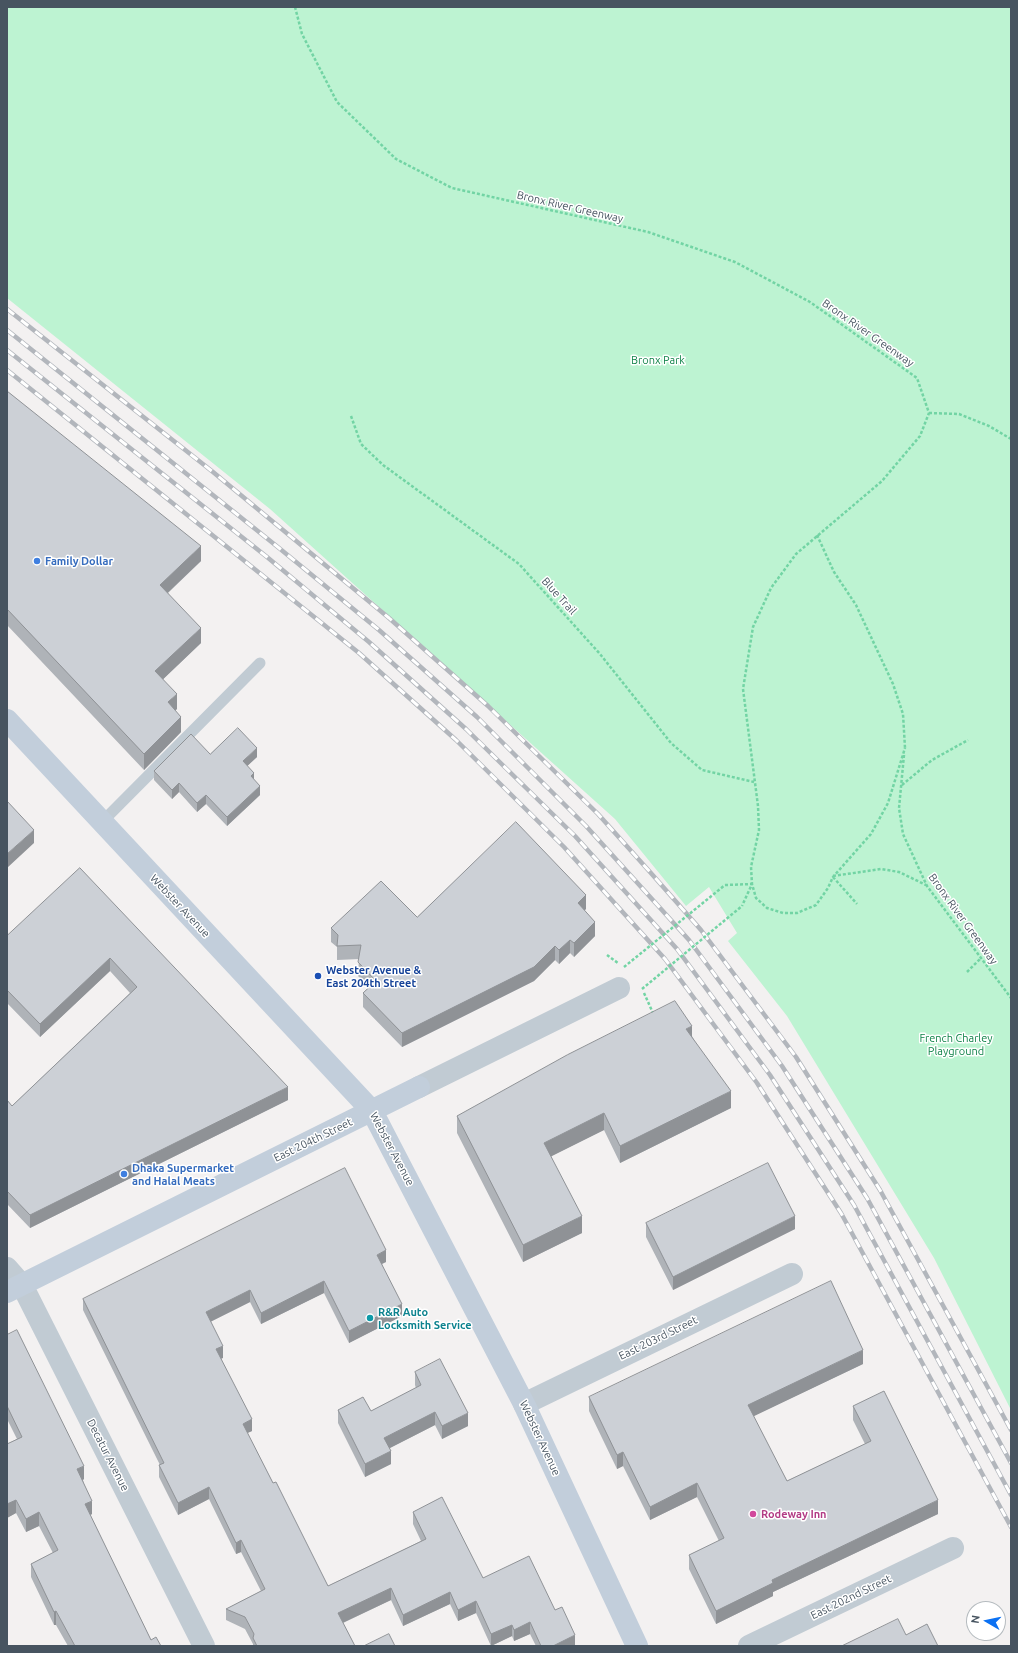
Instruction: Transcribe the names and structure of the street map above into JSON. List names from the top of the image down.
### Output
{
  "streets": {
    "main road": ["Webster Avenue", "East 204th Street"],
    "street": ["East 203rd Street", "Decatur Avenue", "East 202nd Street"],
    "path": ["Bronx River Greenway", "Blue Trail"]
  },
  "crossings": [
    ["Webster Avenue", "East 204th Street"],
    ["Webster Avenue", "East 203rd Street"],
    ["East 204th Street", "Decatur Avenue"]
  ],
  "parks": ["Bronx Park", "French Charley Playground"],
  "places": [
    "Family Dollar",
    "Webster Avenue & East 204th Street",
    "Dhaka Supermarket and Halal Meats",
    "R&R Auto Locksmith Service",
    "Rodeway Inn"
  ],
  "north": "left"
}
